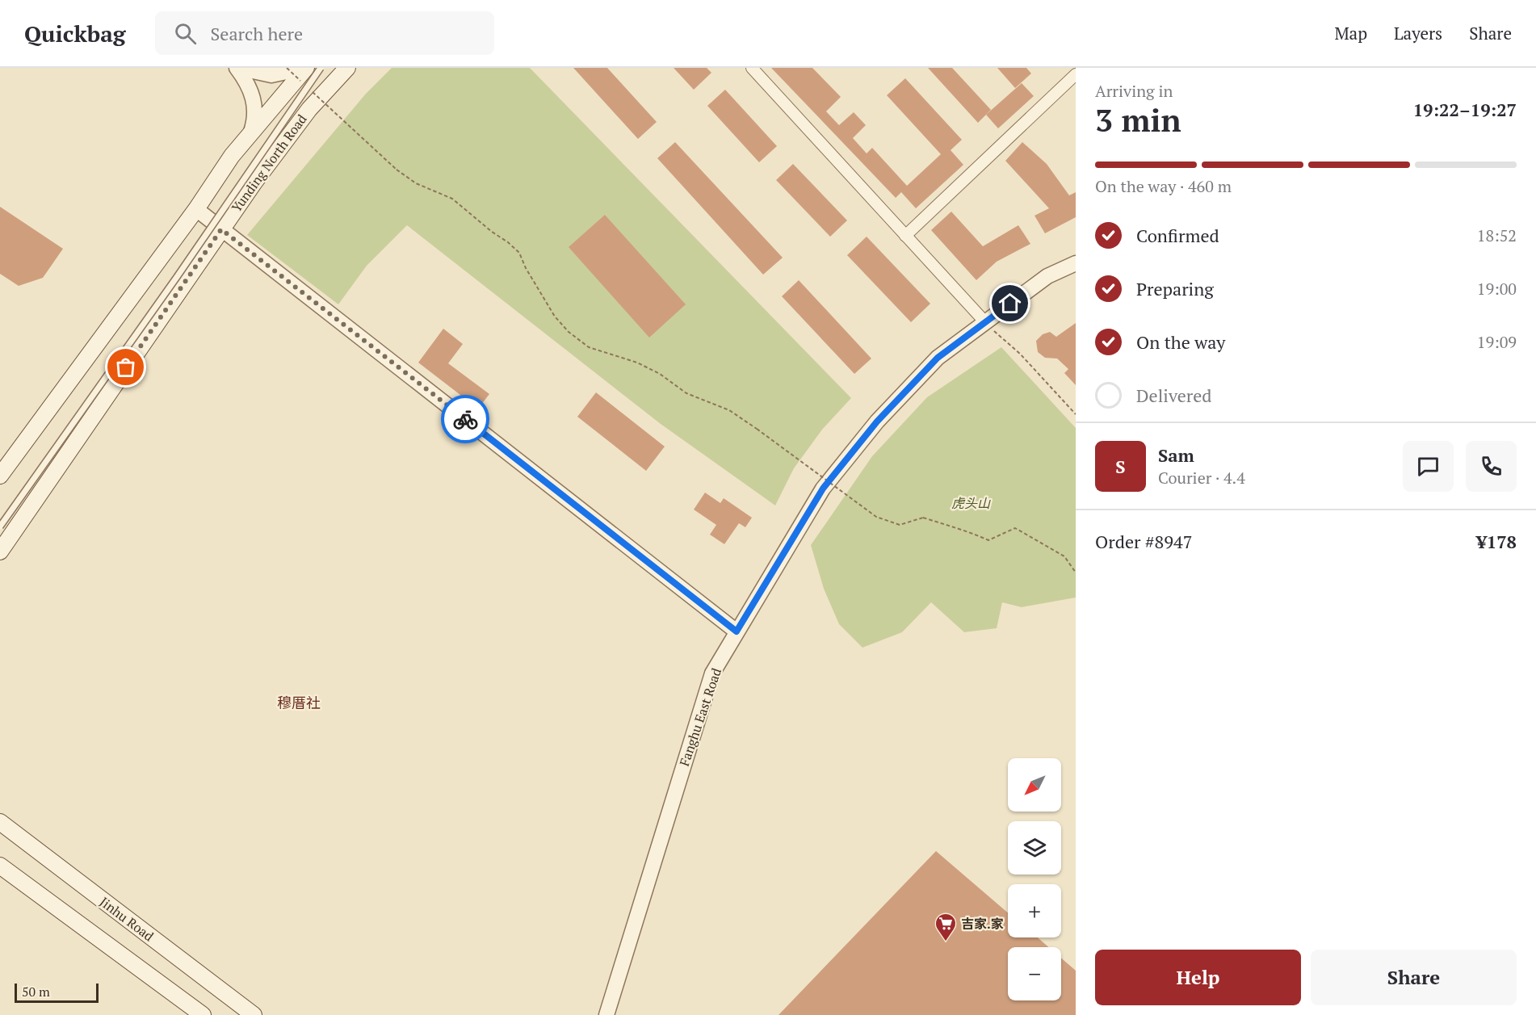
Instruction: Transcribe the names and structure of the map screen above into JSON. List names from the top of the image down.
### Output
{
  "streets": {
    "main road": ["Yunding North Road", "Jinhu Road"],
    "street": ["Fanghu East Road"]
  },
  "districts": ["穆厝社"],
  "parks": ["虎头山"],
  "places": {
    "supermarket": ["吉家.家"]
  },
  "scale_bar": "50 m",
  "north": "bottom left",
  "page": {
    "header": "Quickbag",
    "search": "Search here",
    "nav": ["Map", "Layers", "Share"],
    "heading": ["3 min", "Arriving in", "19:22–19:27"],
    "panel": [
      "Sam",
      "Courier · 4.4",
      "Order #8947",
      "¥178"
    ],
    "bar": "On the way · 460 m",
    "list": [
      ["Confirmed", "18:52"],
      ["Preparing", "19:00"],
      ["On the way", "19:09"],
      "Delivered"
    ],
    "round": "S",
    "map_buttons": ["+", "−"],
    "buttons": ["Help", "Share"],
    "scale": "50 m"
  }
}
